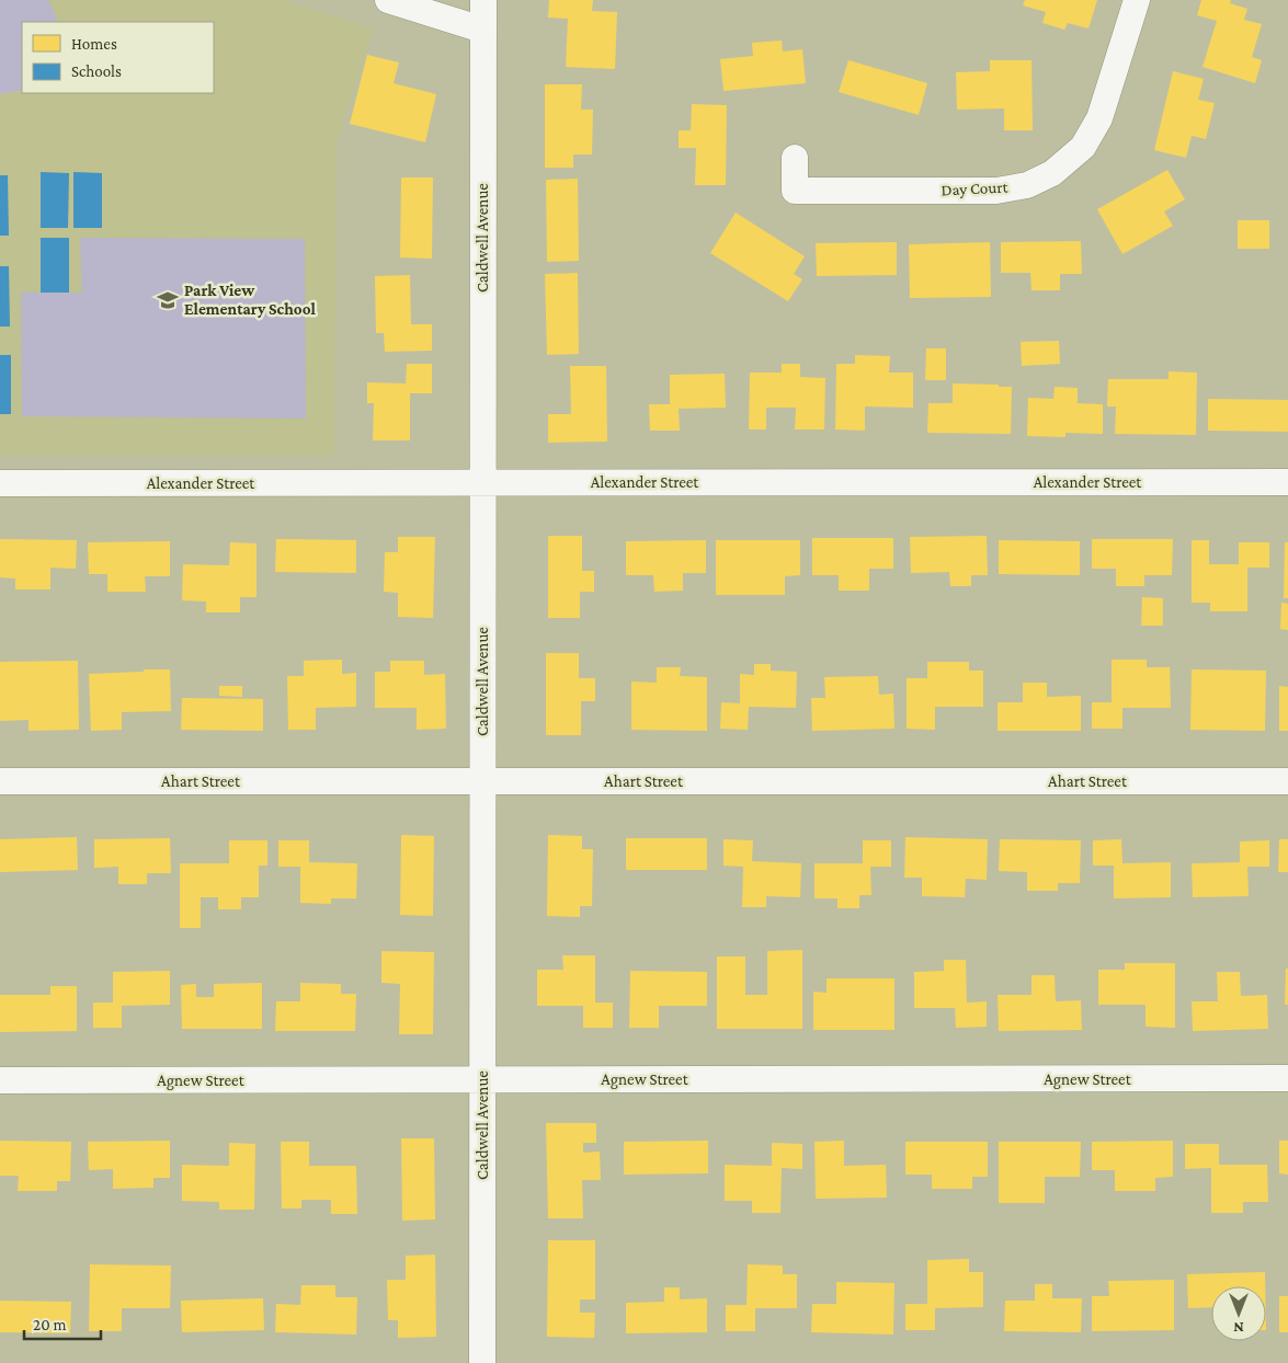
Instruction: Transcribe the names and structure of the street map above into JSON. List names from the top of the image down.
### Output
{
  "streets": {
    "street": [
      "Day Court",
      "Caldwell Avenue",
      "Alexander Street",
      "Ahart Street",
      "Agnew Street"
    ]
  },
  "crossings": [
    ["Caldwell Avenue", "Alexander Street"],
    ["Caldwell Avenue", "Ahart Street"],
    ["Caldwell Avenue", "Agnew Street"]
  ],
  "places": {
    "school or university": ["Park View Elementary School"]
  },
  "legend": ["Homes", "Schools"],
  "scale_bar": "20 m",
  "north": "bottom"
}
